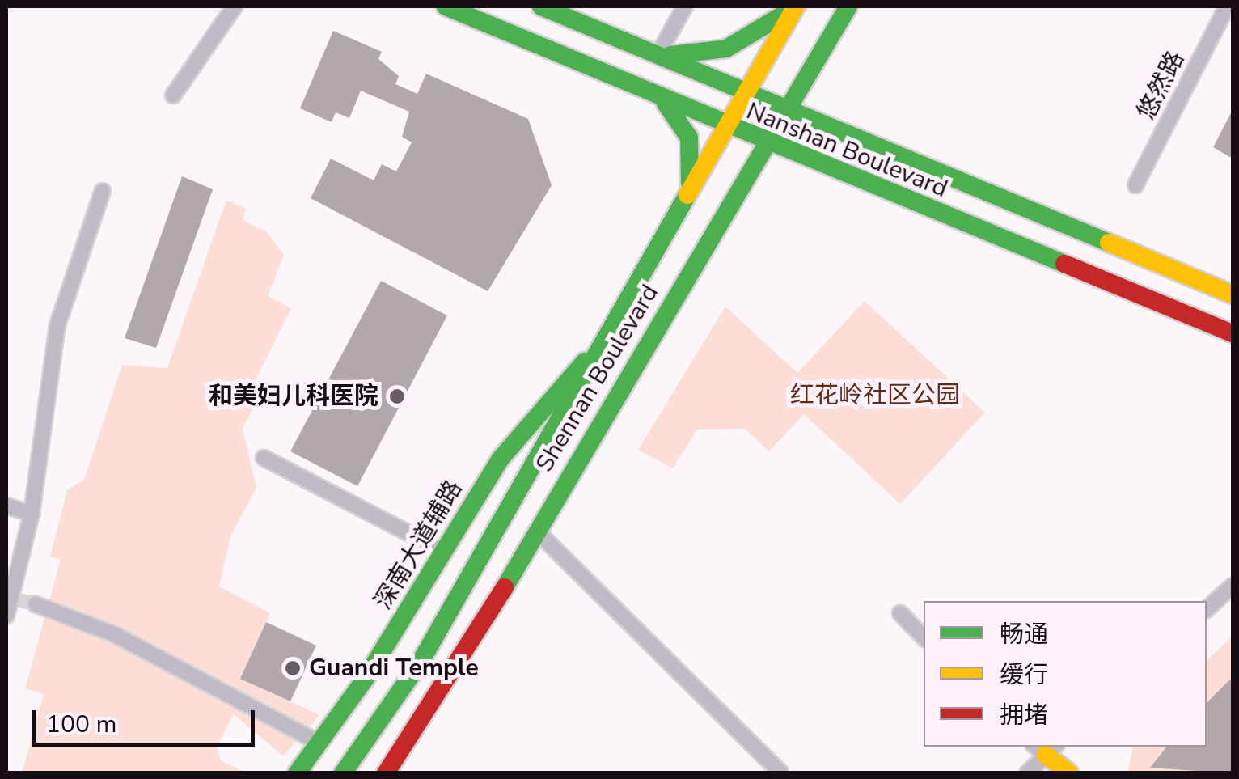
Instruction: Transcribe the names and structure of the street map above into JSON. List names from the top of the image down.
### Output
{
  "streets": {
    "main road": ["Nanshan Boulevard", "Shennan Boulevard", "深南大道辅路"],
    "street": ["悠然路"]
  },
  "crossings": [
    ["Nanshan Boulevard", "Shennan Boulevard"],
    ["Shennan Boulevard", "深南大道辅路"]
  ],
  "parks": ["红花岭社区公园"],
  "places": ["和美妇儿科医院", "Guandi Temple"],
  "legend": ["畅通", "缓行", "拥堵"],
  "scale_bar": "100 m"
}
